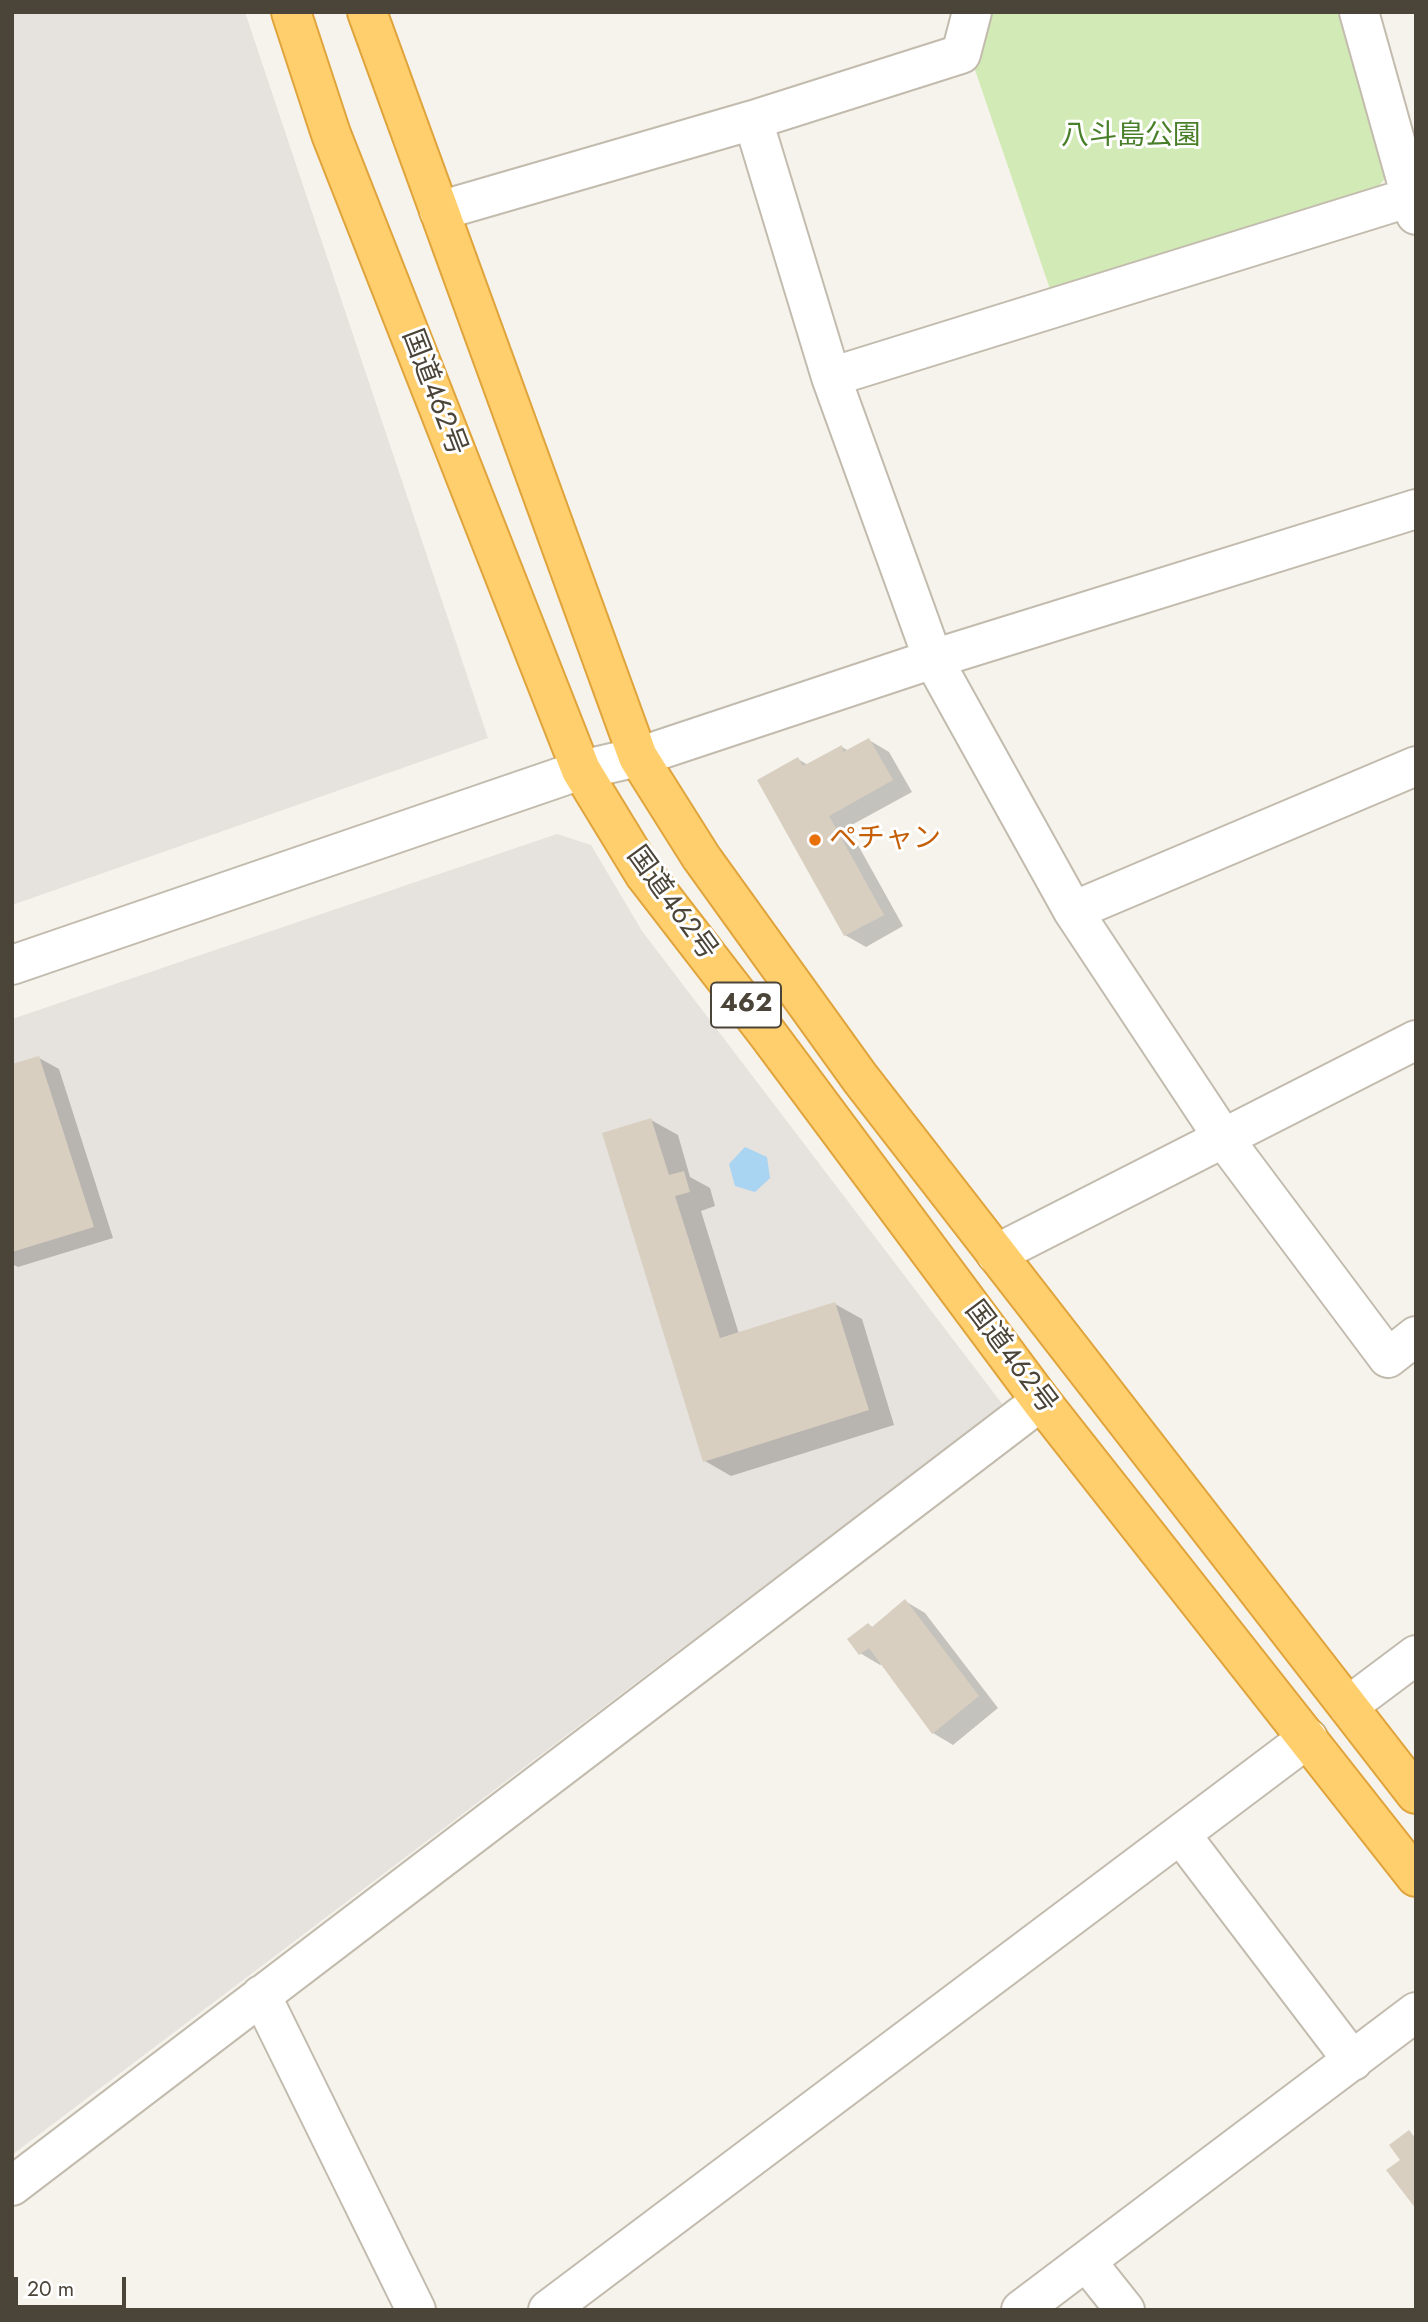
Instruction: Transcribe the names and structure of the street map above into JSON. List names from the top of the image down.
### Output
{
  "streets": {
    "highway": ["国道462号", "462"]
  },
  "parks": ["八斗島公園"],
  "places": ["ペチャン"],
  "scale_bar": "20 m"
}
